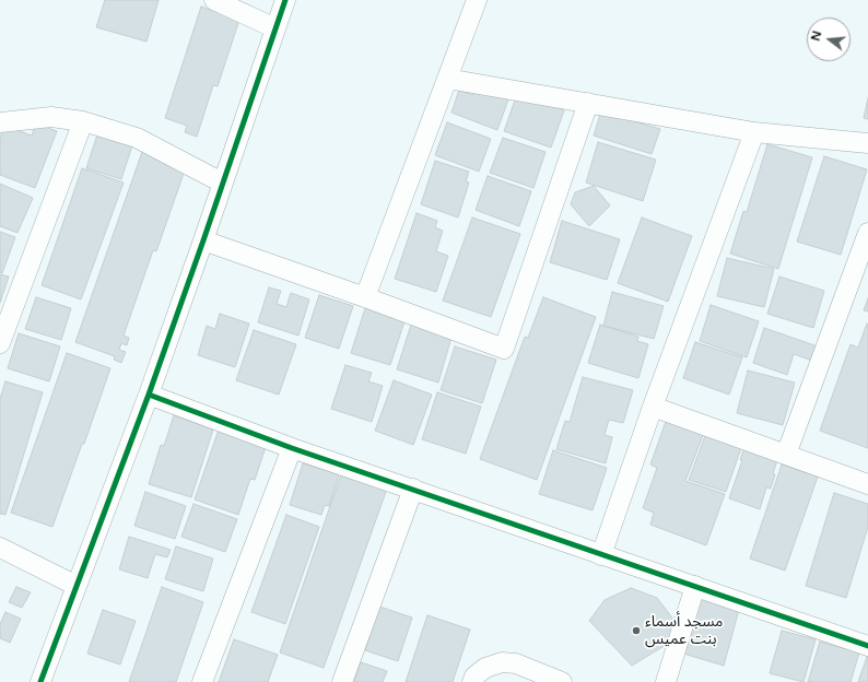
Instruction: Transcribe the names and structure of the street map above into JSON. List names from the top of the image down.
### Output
{
  "places": ["مسجد أسماء بنت عميس"],
  "north": "left"
}
